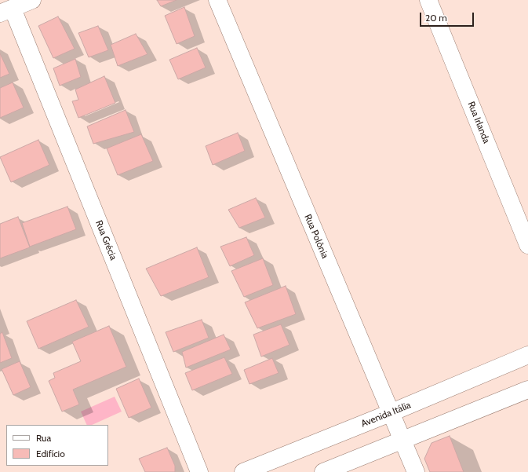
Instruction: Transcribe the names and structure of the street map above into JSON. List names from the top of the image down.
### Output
{
  "streets": {
    "street": [
      "Rua Irlanda",
      "Rua Polônia",
      "Rua Grécia",
      "Avenida Itália"
    ]
  },
  "crossings": [
    ["Rua Polônia", "Avenida Itália"]
  ],
  "legend": ["Rua", "Edifício"],
  "scale_bar": "20 m"
}
